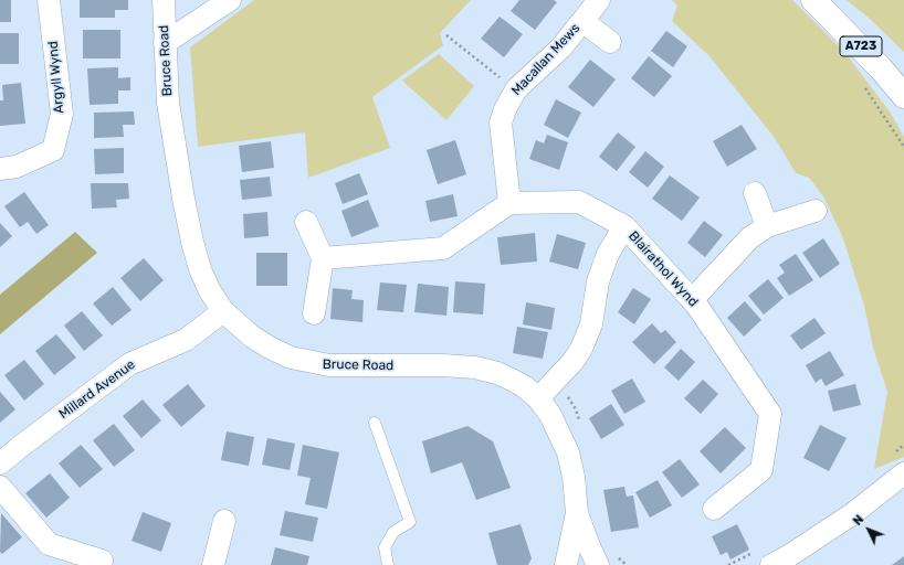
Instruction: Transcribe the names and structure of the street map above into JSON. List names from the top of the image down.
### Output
{
  "streets": {
    "main road": ["A723"],
    "street": [
      "Macallan Mews",
      "Bruce Road",
      "Argyll Wynd",
      "Blairathol Wynd",
      "Millard Avenue"
    ]
  },
  "crossings": [
    ["Macallan Mews", "Blairathol Wynd"],
    ["Bruce Road", "Millard Avenue"]
  ],
  "north": "top left"
}
